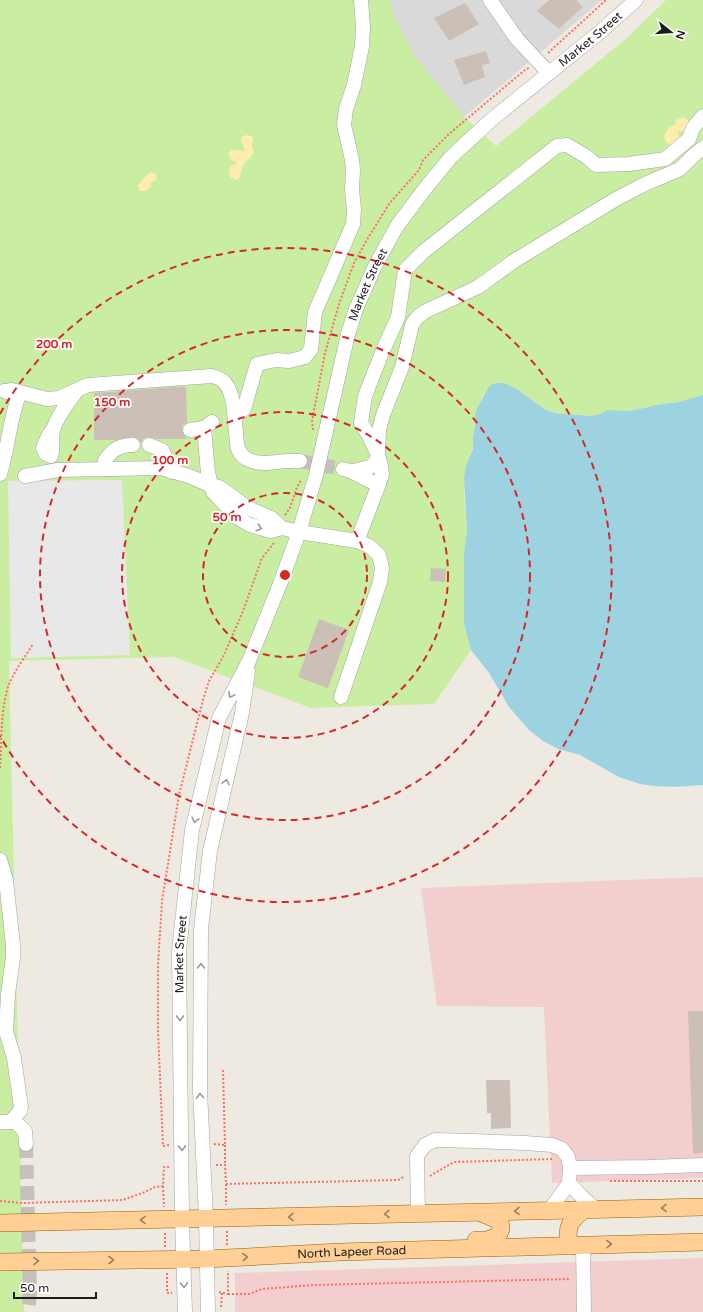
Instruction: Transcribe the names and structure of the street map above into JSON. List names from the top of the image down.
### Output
{
  "streets": {
    "main road": ["North Lapeer Road"],
    "street": ["Market Street"]
  },
  "crossings": [
    ["Market Street", "North Lapeer Road"]
  ],
  "scale_bar": "50 m",
  "north": "right",
  "rings": [
    "200 m",
    "150 m",
    "100 m",
    "50 m"
  ]
}
